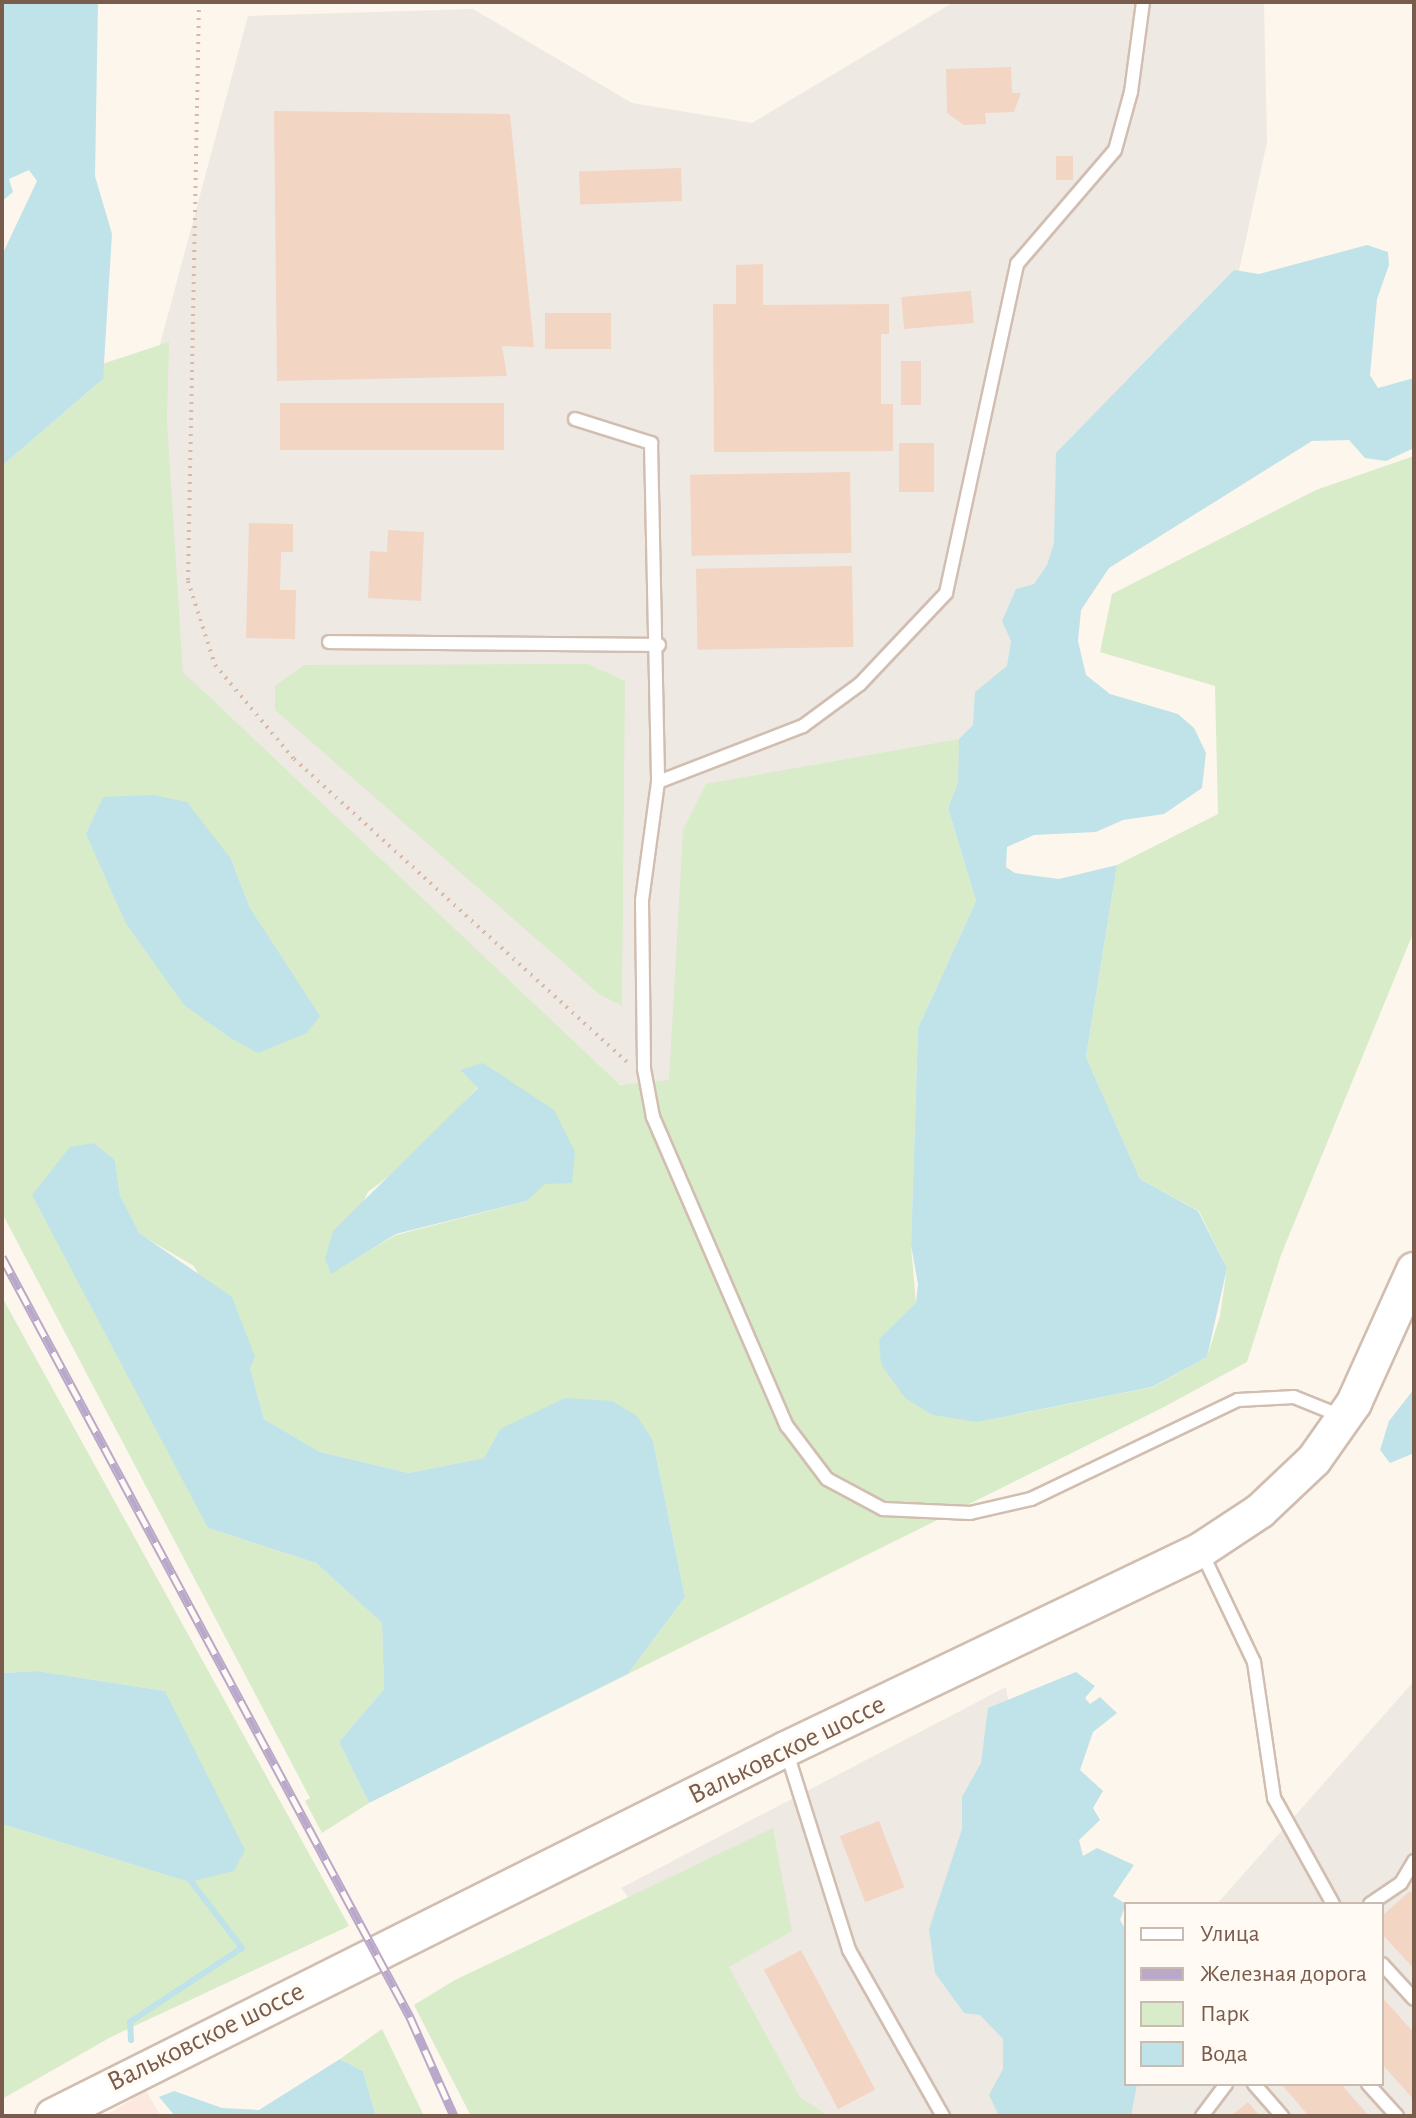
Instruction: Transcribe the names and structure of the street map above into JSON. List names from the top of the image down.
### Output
{
  "streets": {
    "main road": ["Вальковское шоссе"]
  },
  "legend": [
    "Улица",
    "Железная дорога",
    "Парк",
    "Вода"
  ]
}
